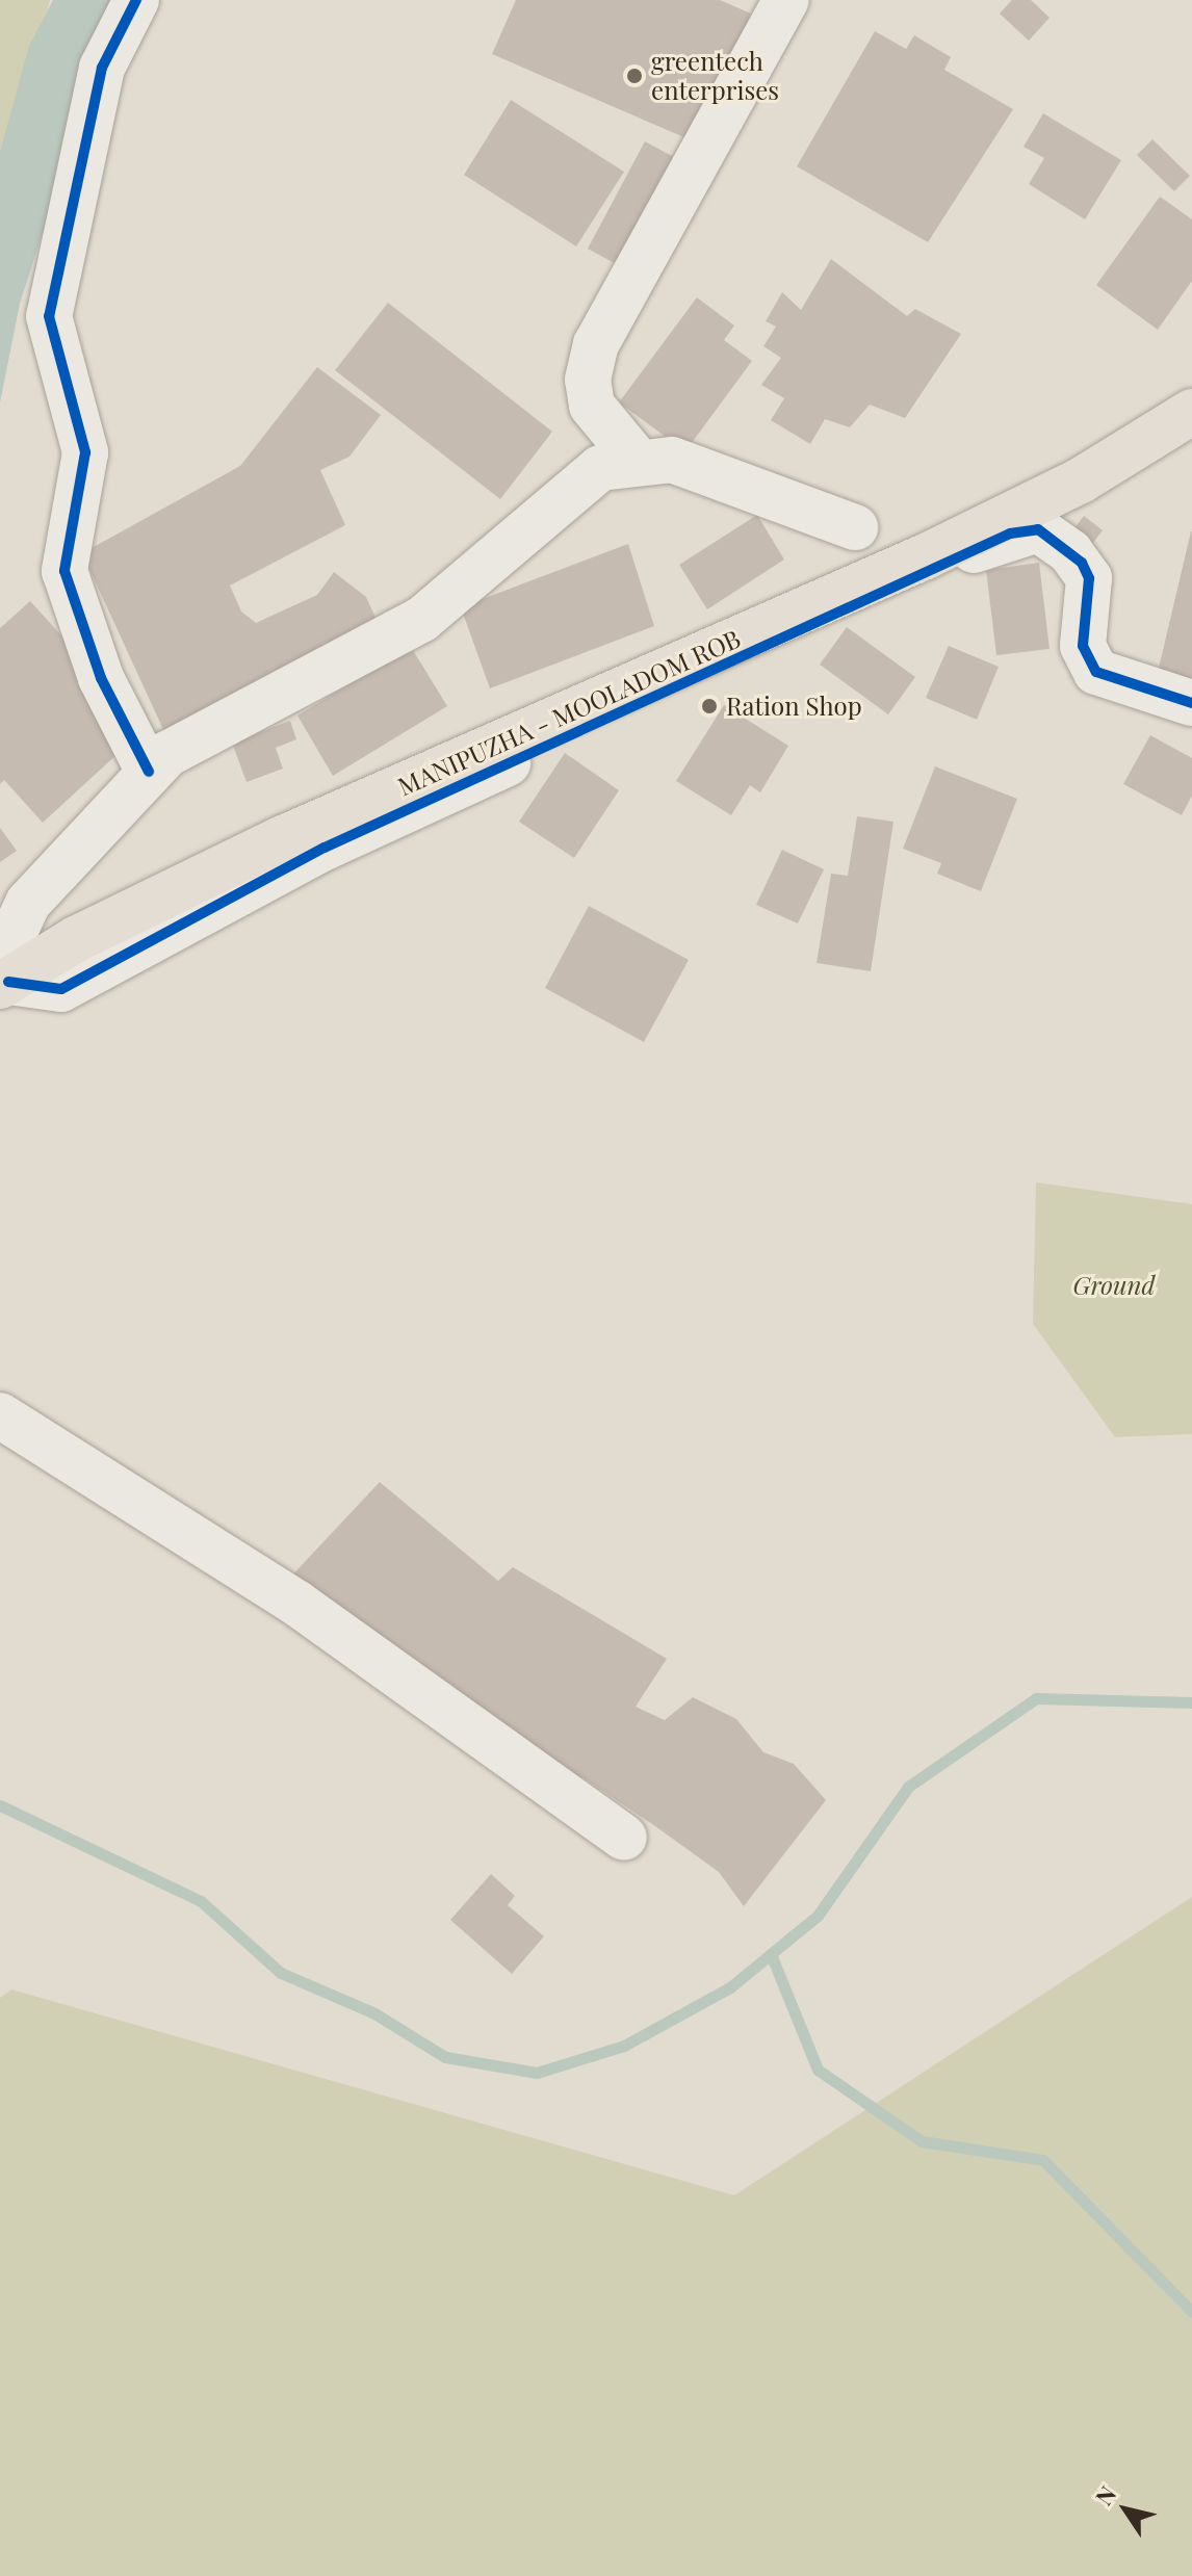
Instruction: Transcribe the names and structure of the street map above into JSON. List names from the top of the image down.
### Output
{
  "streets": {
    "main road": ["MANIPUZHA - MOOLADOM ROB"]
  },
  "parks": ["Ground"],
  "places": ["greentech enterprises", "Ration Shop"],
  "north": "top left"
}
